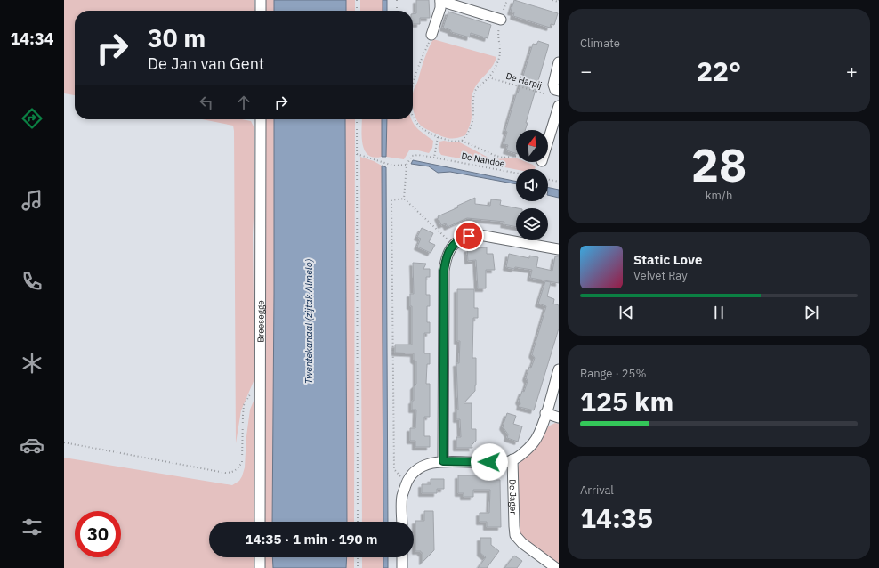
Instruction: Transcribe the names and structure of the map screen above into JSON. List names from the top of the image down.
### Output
{
  "streets": {
    "street": ["Breesegge", "De Jager"],
    "path": ["De Harpij", "De Nandoe"]
  },
  "water": ["Twentekanaal (zijtak Almelo)"],
  "north": "top",
  "page": {
    "tabs": "14:34",
    "tile": [
      "Climate",
      ["28", "km/h"],
      ["Range · 25%", "125 km"],
      ["Arrival", "14:35"]
    ],
    "turn": ["30 m", "De Jan van Gent"],
    "heat": ["−", "22°", "+"],
    "song": ["Static Love", "Velvet Ray"],
    "limit": "30",
    "trip": "14:35 · 1 min · 190 m"
  }
}
